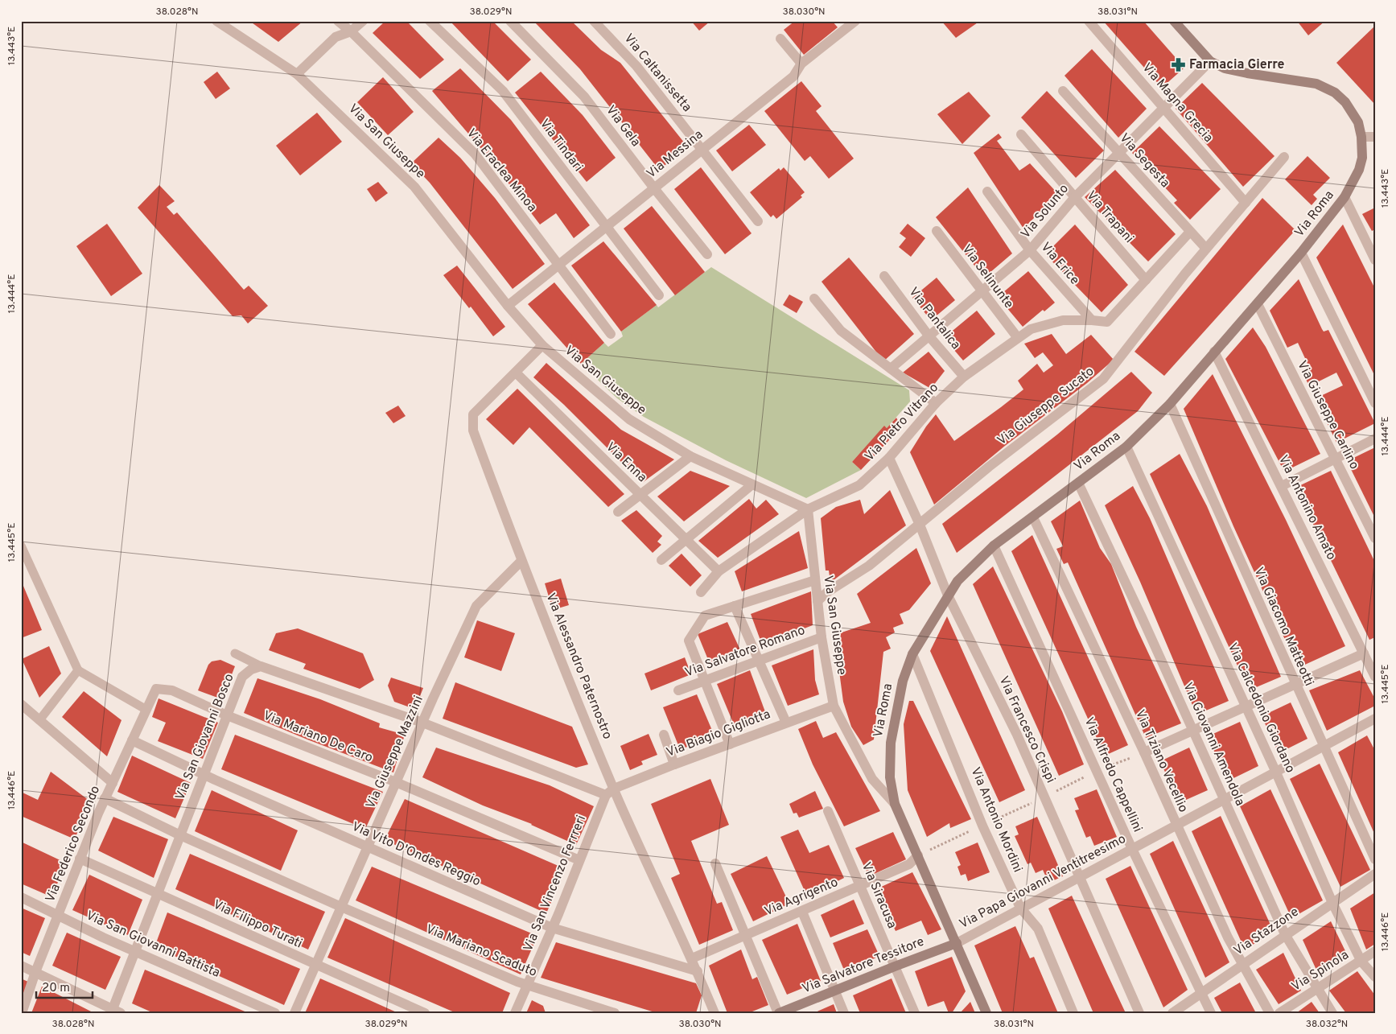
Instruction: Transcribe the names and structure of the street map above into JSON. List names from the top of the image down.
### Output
{
  "streets": {
    "street": [
      "Via Caltanissetta",
      "Via Magna Grecia",
      "Via Gela",
      "Via San Giuseppe",
      "Via Tindari",
      "Via Messina",
      "Via Segesta",
      "Via Eraclea Minoa",
      "Via Solunto",
      "Via Roma",
      "Via Trapani",
      "Via Erice",
      "Via Selinunte",
      "Via Pantalica",
      "Via Giuseppe Sucato",
      "Via Giuseppe Carlino",
      "Via Pietro Vitrano",
      "Via Enna",
      "Via Antonino Amato",
      "Via Giacomo Matteotti",
      "Via Salvatore Romano",
      "Via Alessandro Paternostro",
      "Via Calcedonio Giordano",
      "Via Francesco Crispi",
      "Via Biagio Gigliotta",
      "Via San Giovanni Bosco",
      "Via Mariano De Caro",
      "Via Giovanni Amendola",
      "Via Giuseppe Mazzini",
      "Via Tiziano Vecellio",
      "Via Alfredo Cappellini",
      "Via Antonio Mordini",
      "Via Federico Secondo",
      "Via Vito D'Ondes Reggio",
      "Via Papa Giovanni Ventitreesimo",
      "Via San Vincenzo Ferrreri",
      "Via Siracusa",
      "Via Agrigento",
      "Via Filippo Turati",
      "Via Stazzone",
      "Via San Giovanni Battista",
      "Via Mariano Scaduto",
      "Via Salvatore Tessitore",
      "Via Spinola"
    ]
  },
  "crossings": [
    ["Via Caltanissetta", "Via Messina"],
    ["Via Magna Grecia", "Via Solunto"],
    ["Via Magna Grecia", "Via Giuseppe Sucato"],
    ["Via Gela", "Via Messina"],
    ["Via San Giuseppe", "Via Messina"],
    ["Via San Giuseppe", "Via Roma"],
    ["Via San Giuseppe", "Via Giuseppe Sucato"],
    ["Via San Giuseppe", "Via Pietro Vitrano"],
    ["Via San Giuseppe", "Via Salvatore Romano"],
    ["Via San Giuseppe", "Via Alessandro Paternostro"],
    ["Via San Giuseppe", "Via Biagio Gigliotta"],
    ["Via Tindari", "Via Messina"],
    ["Via Messina", "Via Eraclea Minoa"],
    ["Via Segesta", "Via Solunto"],
    ["Via Segesta", "Via Giuseppe Sucato"],
    ["Via Solunto", "Via Roma"],
    ["Via Solunto", "Via Trapani"],
    ["Via Solunto", "Via Erice"],
    ["Via Solunto", "Via Selinunte"],
    ["Via Solunto", "Via Pantalica"],
    ["Via Roma", "Via Giuseppe Carlino"],
    ["Via Roma", "Via Antonino Amato"],
    ["Via Roma", "Via Giacomo Matteotti"],
    ["Via Roma", "Via Calcedonio Giordano"],
    ["Via Roma", "Via Francesco Crispi"],
    ["Via Roma", "Via Giovanni Amendola"],
    ["Via Roma", "Via Tiziano Vecellio"],
    ["Via Roma", "Via Alfredo Cappellini"],
    ["Via Roma", "Via Antonio Mordini"],
    ["Via Roma", "Via Papa Giovanni Ventitreesimo"],
    ["Via Roma", "Via Agrigento"],
    ["Via Roma", "Via Salvatore Tessitore"],
    ["Via Erice", "Via Pietro Vitrano"],
    ["Via Selinunte", "Via Pietro Vitrano"],
    ["Via Pantalica", "Via Pietro Vitrano"],
    ["Via Giuseppe Sucato", "Via Francesco Crispi"],
    ["Via Pietro Vitrano", "Via Enna"],
    ["Via Pietro Vitrano", "Via Francesco Crispi"],
    ["Via Enna", "Via Alessandro Paternostro"],
    ["Via Giacomo Matteotti", "Via Papa Giovanni Ventitreesimo"],
    ["Via Alessandro Paternostro", "Via Biagio Gigliotta"],
    ["Via Alessandro Paternostro", "Via Giuseppe Mazzini"],
    ["Via Alessandro Paternostro", "Via Vito D'Ondes Reggio"],
    ["Via Alessandro Paternostro", "Via San Vincenzo Ferrreri"],
    ["Via Alessandro Paternostro", "Via Agrigento"],
    ["Via Calcedonio Giordano", "Via Papa Giovanni Ventitreesimo"],
    ["Via Calcedonio Giordano", "Via Stazzone"],
    ["Via Calcedonio Giordano", "Via Spinola"],
    ["Via Francesco Crispi", "Via Papa Giovanni Ventitreesimo"],
    ["Via Biagio Gigliotta", "Via San Vincenzo Ferrreri"],
    ["Via San Giovanni Bosco", "Via Mariano De Caro"],
    ["Via San Giovanni Bosco", "Via Vito D'Ondes Reggio"],
    ["Via San Giovanni Bosco", "Via Filippo Turati"],
    ["Via San Giovanni Bosco", "Via San Giovanni Battista"],
    ["Via San Giovanni Bosco", "Via Mariano Scaduto"],
    ["Via Mariano De Caro", "Via Giuseppe Mazzini"],
    ["Via Mariano De Caro", "Via Federico Secondo"],
    ["Via Mariano De Caro", "Via San Vincenzo Ferrreri"],
    ["Via Giovanni Amendola", "Via Papa Giovanni Ventitreesimo"],
    ["Via Giovanni Amendola", "Via Stazzone"],
    ["Via Giovanni Amendola", "Via Spinola"],
    ["Via Giuseppe Mazzini", "Via Vito D'Ondes Reggio"],
    ["Via Giuseppe Mazzini", "Via Filippo Turati"],
    ["Via Giuseppe Mazzini", "Via Mariano Scaduto"],
    ["Via Tiziano Vecellio", "Via Papa Giovanni Ventitreesimo"],
    ["Via Tiziano Vecellio", "Via Stazzone"],
    ["Via Alfredo Cappellini", "Via Papa Giovanni Ventitreesimo"],
    ["Via Alfredo Cappellini", "Via Stazzone"],
    ["Via Antonio Mordini", "Via Papa Giovanni Ventitreesimo"],
    ["Via Federico Secondo", "Via Vito D'Ondes Reggio"],
    ["Via Federico Secondo", "Via Filippo Turati"],
    ["Via Federico Secondo", "Via San Giovanni Battista"],
    ["Via Federico Secondo", "Via Mariano Scaduto"],
    ["Via Vito D'Ondes Reggio", "Via San Vincenzo Ferrreri"],
    ["Via Papa Giovanni Ventitreesimo", "Via Salvatore Tessitore"],
    ["Via San Vincenzo Ferrreri", "Via Mariano Scaduto"],
    ["Via Siracusa", "Via Agrigento"],
    ["Via Siracusa", "Via Salvatore Tessitore"]
  ],
  "places": {
    "pharmacy": ["Farmacia Gierre"]
  },
  "scale_bar": "20 m",
  "coordinates": [
    "38.028°N",
    "38.029°N",
    "38.030°N",
    "38.031°N",
    "13.443°E",
    "13.444°E",
    "13.445°E",
    "13.446°E",
    "38.032°N"
  ]
}
